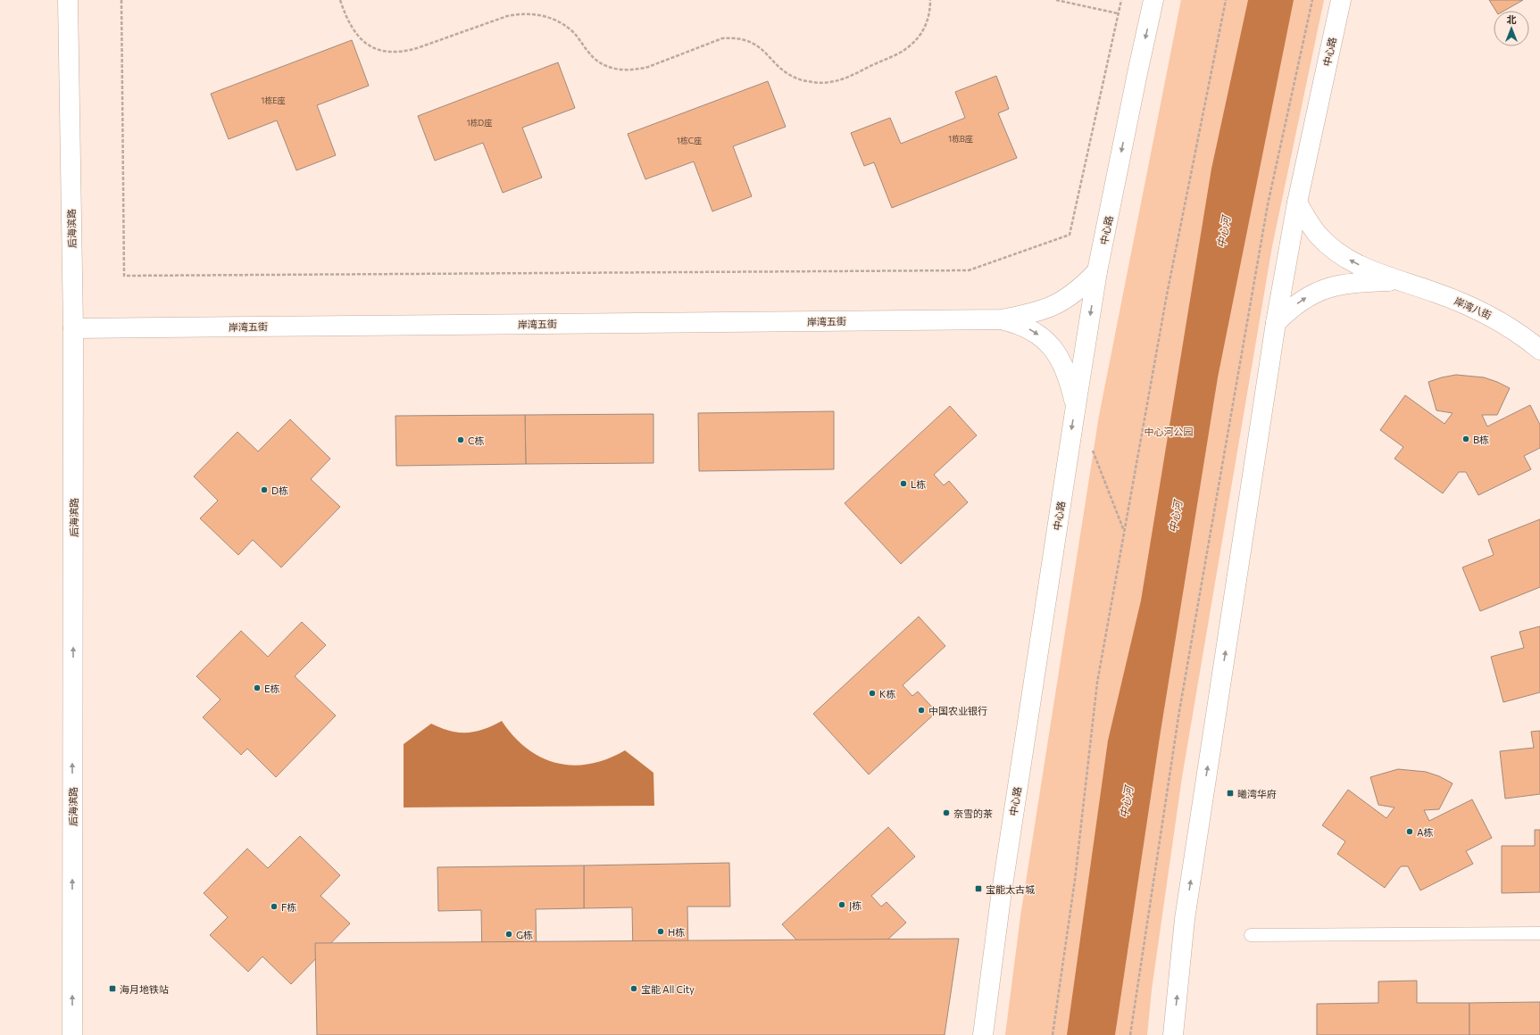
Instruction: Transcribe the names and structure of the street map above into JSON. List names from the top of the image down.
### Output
{
  "streets": {
    "main road": [
      "中心路",
      "后海滨路",
      "岸湾八街",
      "岸湾五街"
    ]
  },
  "crossings": [
    ["中心路", "岸湾八街"],
    ["后海滨路", "岸湾五街"]
  ],
  "one_way": ["后海滨路", "岸湾八街"],
  "water": ["中心河"],
  "parks": ["中心河公园"],
  "places": {
    "other": [
      "B栋",
      "C栋",
      "L栋",
      "D栋",
      "E栋",
      "K栋",
      "中国农业银行",
      "奈雪的茶",
      "A栋",
      "J栋",
      "F栋",
      "H栋",
      "G栋",
      "宝能 All City"
    ],
    "transit": ["曦湾华府", "宝能太古城", "海月地铁站"]
  },
  "house_numbers": [
    "1栋E座",
    "1栋D座",
    "1栋B座",
    "1栋C座"
  ],
  "north": "top"
}
